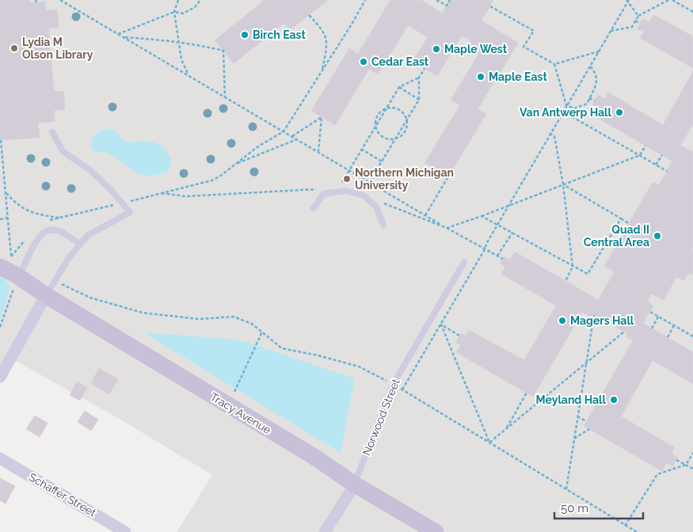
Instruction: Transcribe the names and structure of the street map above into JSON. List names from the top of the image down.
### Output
{
  "streets": {
    "street": ["Tracy Avenue", "Norwood Street", "Schaffer Street"]
  },
  "crossings": [
    ["Tracy Avenue", "Norwood Street"]
  ],
  "places": [
    "Birch East",
    "Lydia M Olson Library",
    "Maple West",
    "Cedar East",
    "Maple East",
    "Van Antwerp Hall",
    "Northern Michigan University",
    "Quad II Central Area",
    "Magers Hall",
    "Meyland Hall"
  ],
  "scale_bar": "50 m"
}
